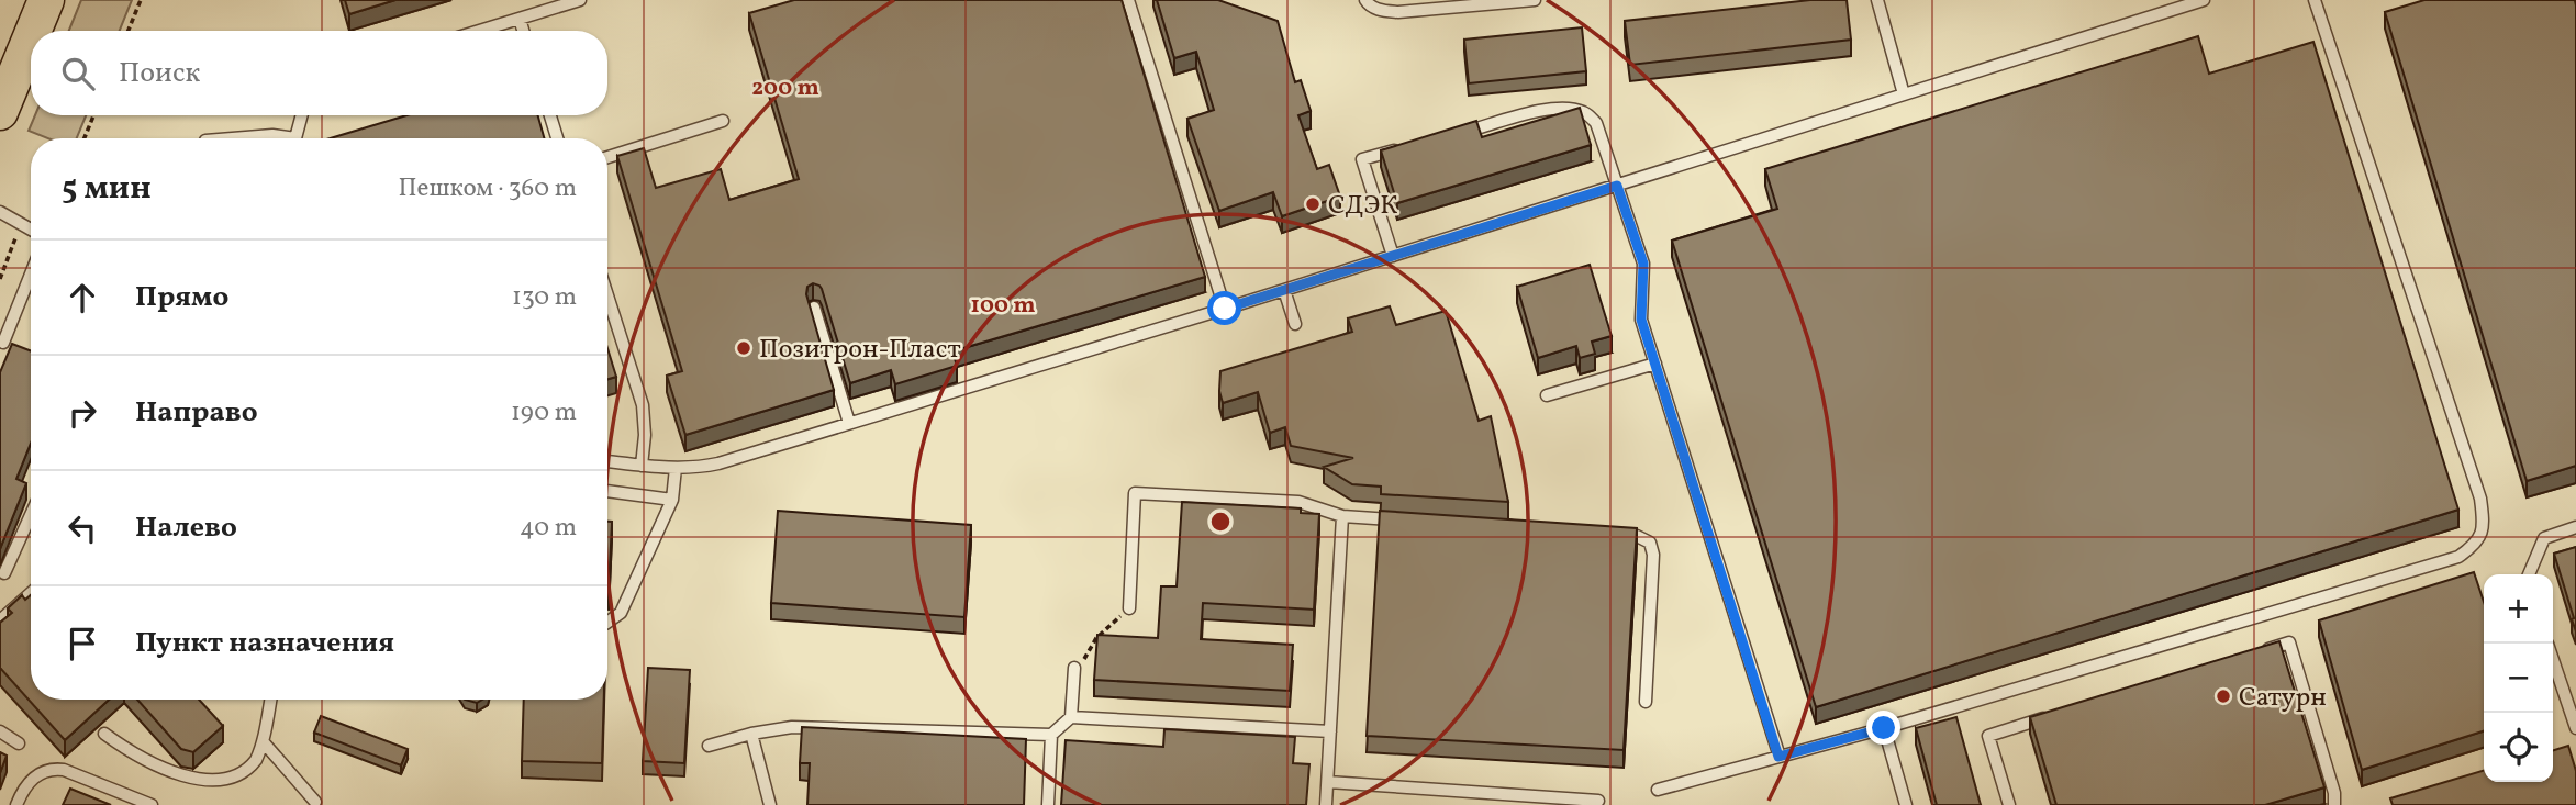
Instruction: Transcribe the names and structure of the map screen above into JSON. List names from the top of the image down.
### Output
{
  "places": ["СДЭК", "Позитрон-Пласт", "Сатурн"],
  "page": {
    "search": "Поиск",
    "heading": ["5 мин", "Пешком · 360 m"],
    "list": [
      ["Прямо", "130 m"],
      ["Направо", "190 m"],
      ["Налево", "40 m"],
      "Пункт назначения"
    ],
    "map_buttons": ["+", "−"]
  },
  "rings": ["200 m", "100 m"]
}
